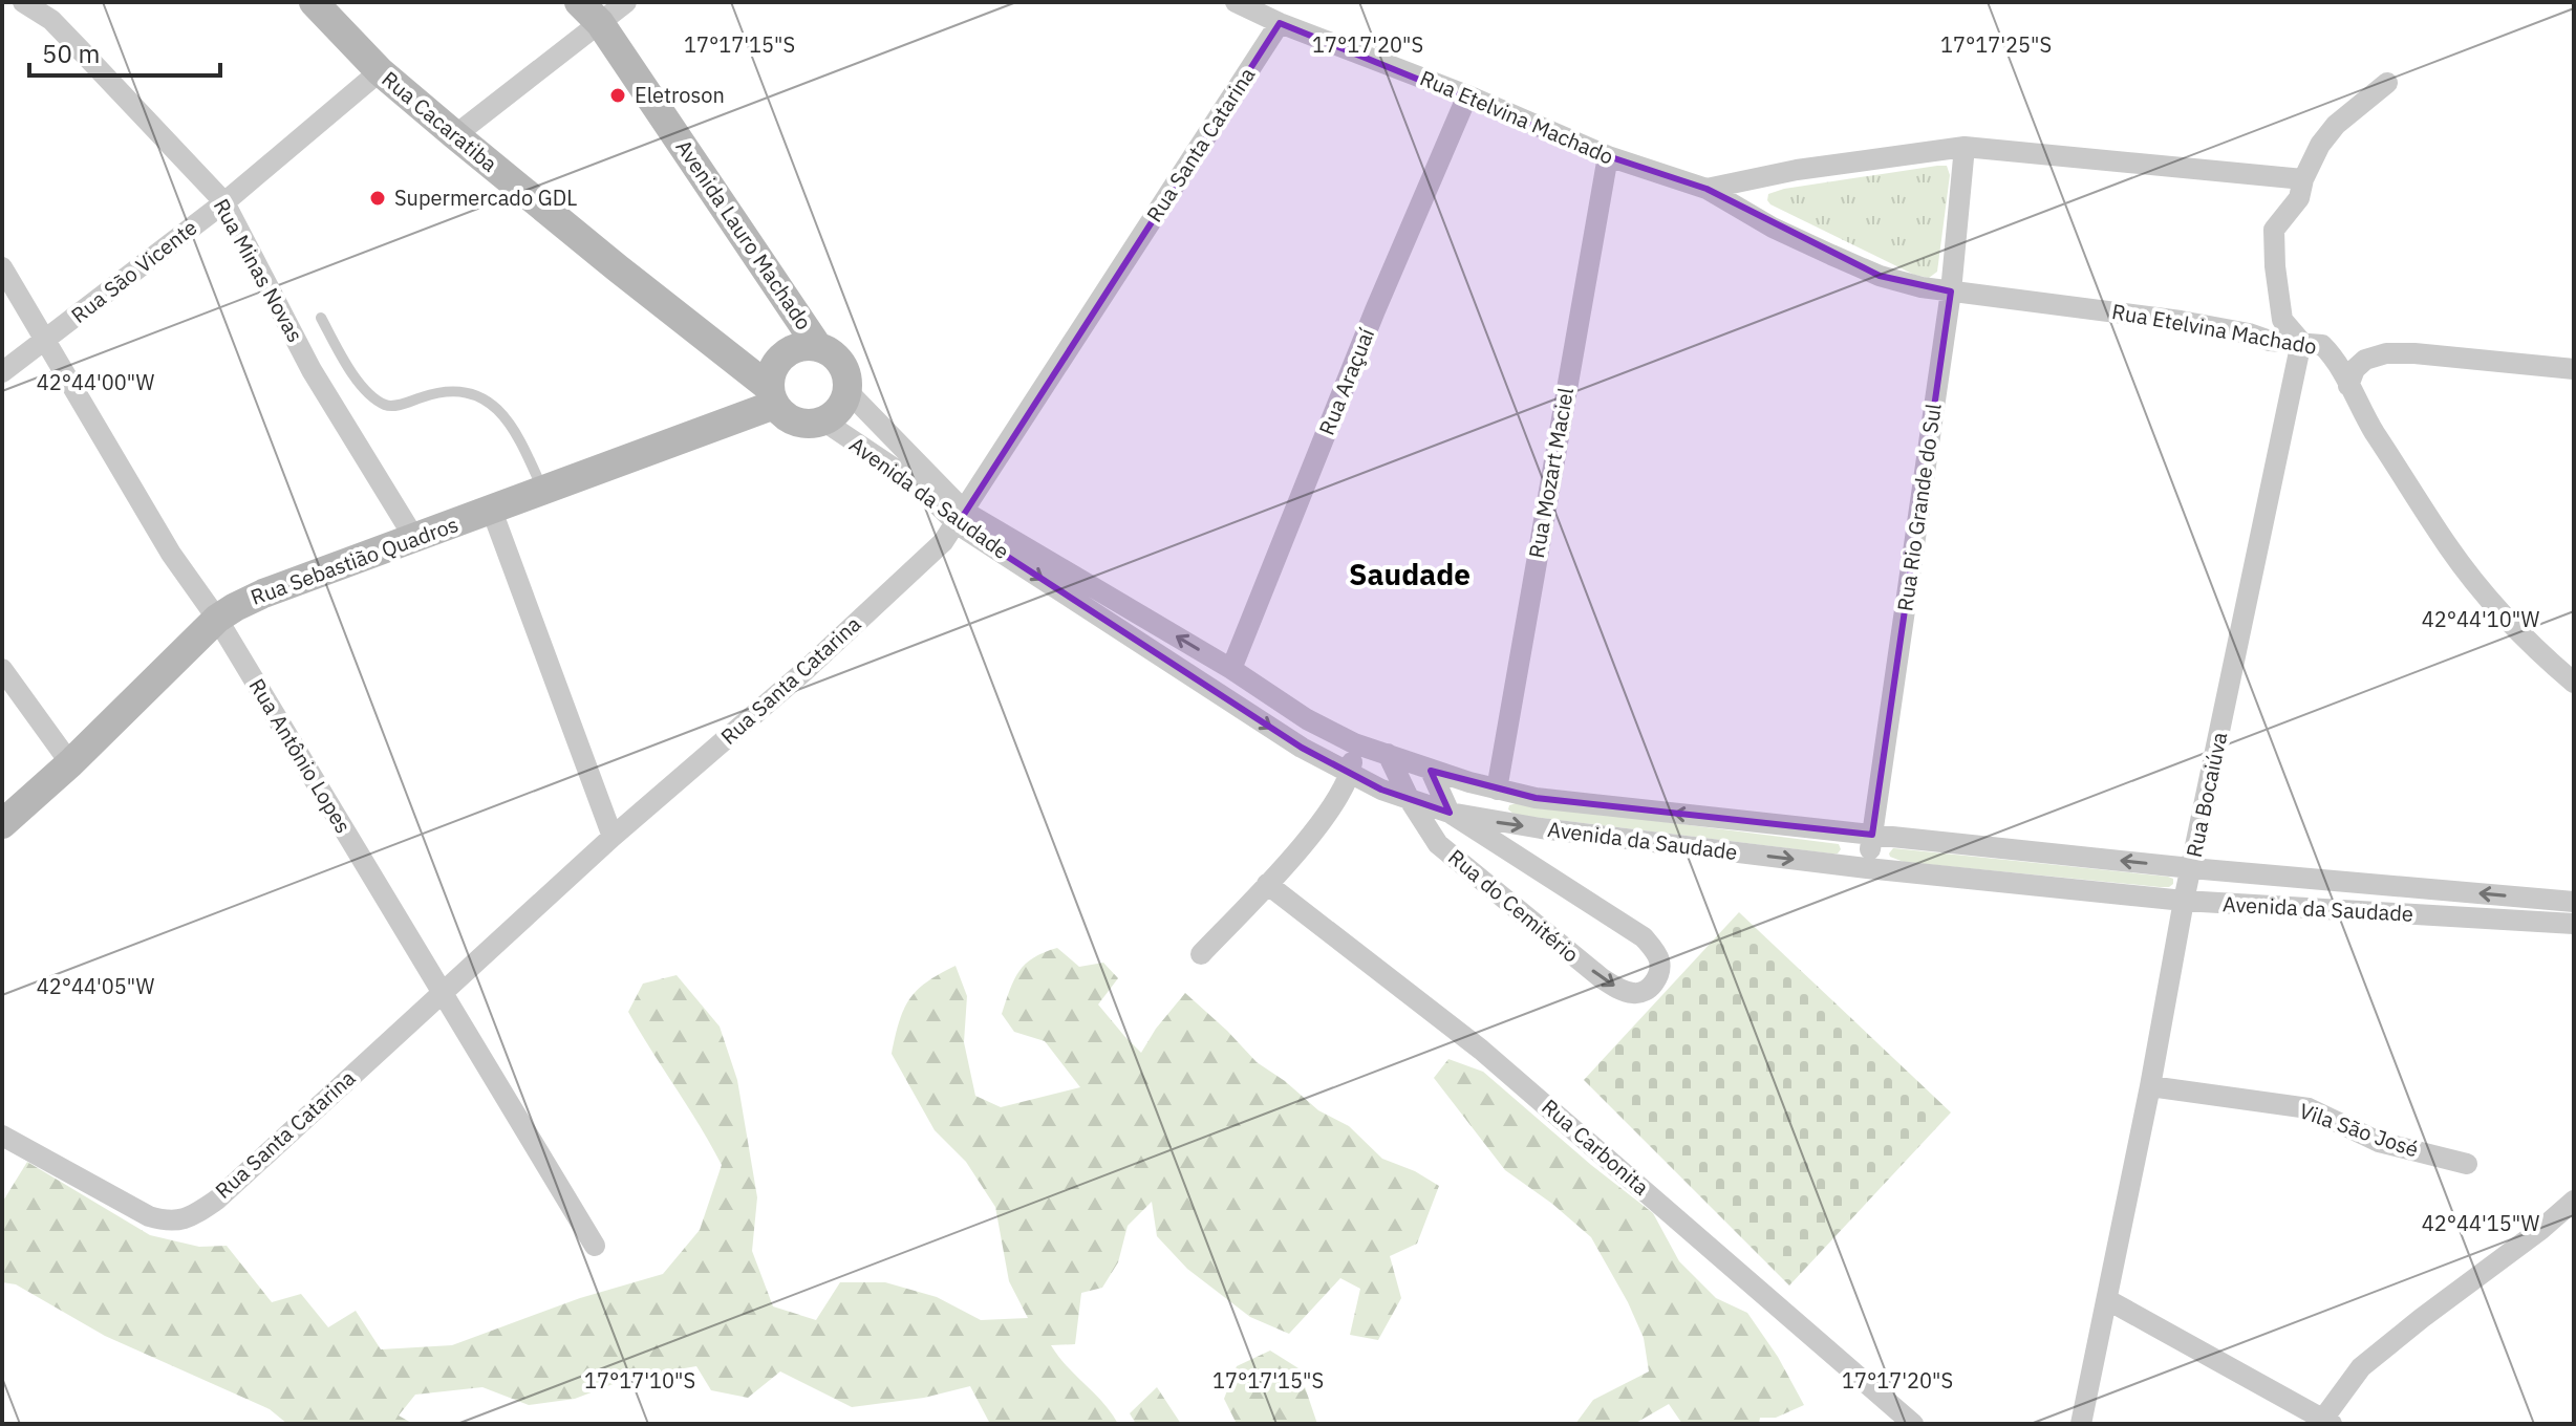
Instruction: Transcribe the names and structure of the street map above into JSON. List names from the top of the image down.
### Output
{
  "streets": {
    "street": [
      "Rua Etelvina Machado",
      "Rua Cacaratiba",
      "Rua Santa Catarina",
      "Avenida Lauro Machado",
      "Rua Minas Novas",
      "Rua São Vicente",
      "Rua Araçuaí",
      "Rua Mozart Maciel",
      "Avenida da Saudade",
      "Rua Rio Grande do Sul",
      "Rua Sebastião Quadros",
      "Rua Antônio Lopes",
      "Rua Bocaiúva",
      "Rua do Cemitério",
      "Vila São José",
      "Rua Carbonita"
    ]
  },
  "crossings": [
    ["Rua Etelvina Machado", "Rua Santa Catarina"],
    ["Rua Etelvina Machado", "Rua Araçuaí"],
    ["Rua Etelvina Machado", "Rua Mozart Maciel"],
    ["Rua Etelvina Machado", "Rua Rio Grande do Sul"],
    ["Rua Etelvina Machado", "Rua Bocaiúva"],
    ["Rua Cacaratiba", "Avenida Lauro Machado"],
    ["Rua Cacaratiba", "Rua São Vicente"],
    ["Rua Cacaratiba", "Avenida da Saudade"],
    ["Rua Cacaratiba", "Rua Sebastião Quadros"],
    ["Rua Santa Catarina", "Avenida da Saudade"],
    ["Rua Santa Catarina", "Rua Antônio Lopes"],
    ["Avenida Lauro Machado", "Avenida da Saudade"],
    ["Avenida Lauro Machado", "Rua Sebastião Quadros"],
    ["Rua Minas Novas", "Rua São Vicente"],
    ["Rua Minas Novas", "Rua Sebastião Quadros"],
    ["Rua São Vicente", "Rua Antônio Lopes"],
    ["Rua Araçuaí", "Avenida da Saudade"],
    ["Rua Mozart Maciel", "Avenida da Saudade"],
    ["Avenida da Saudade", "Rua Rio Grande do Sul"],
    ["Avenida da Saudade", "Rua Sebastião Quadros"],
    ["Avenida da Saudade", "Rua Bocaiúva"],
    ["Avenida da Saudade", "Rua do Cemitério"],
    ["Rua Sebastião Quadros", "Rua Antônio Lopes"],
    ["Rua Bocaiúva", "Vila São José"]
  ],
  "districts": ["Saudade"],
  "places": ["Eletroson", "Supermercado GDL"],
  "scale_bar": "50 m",
  "coordinates": [
    "17°17'15\"S",
    "17°17'20\"S",
    "17°17'25\"S",
    "42°44'00\"W",
    "42°44'10\"W",
    "42°44'05\"W",
    "42°44'15\"W",
    "17°17'10\"S"
  ]
}
